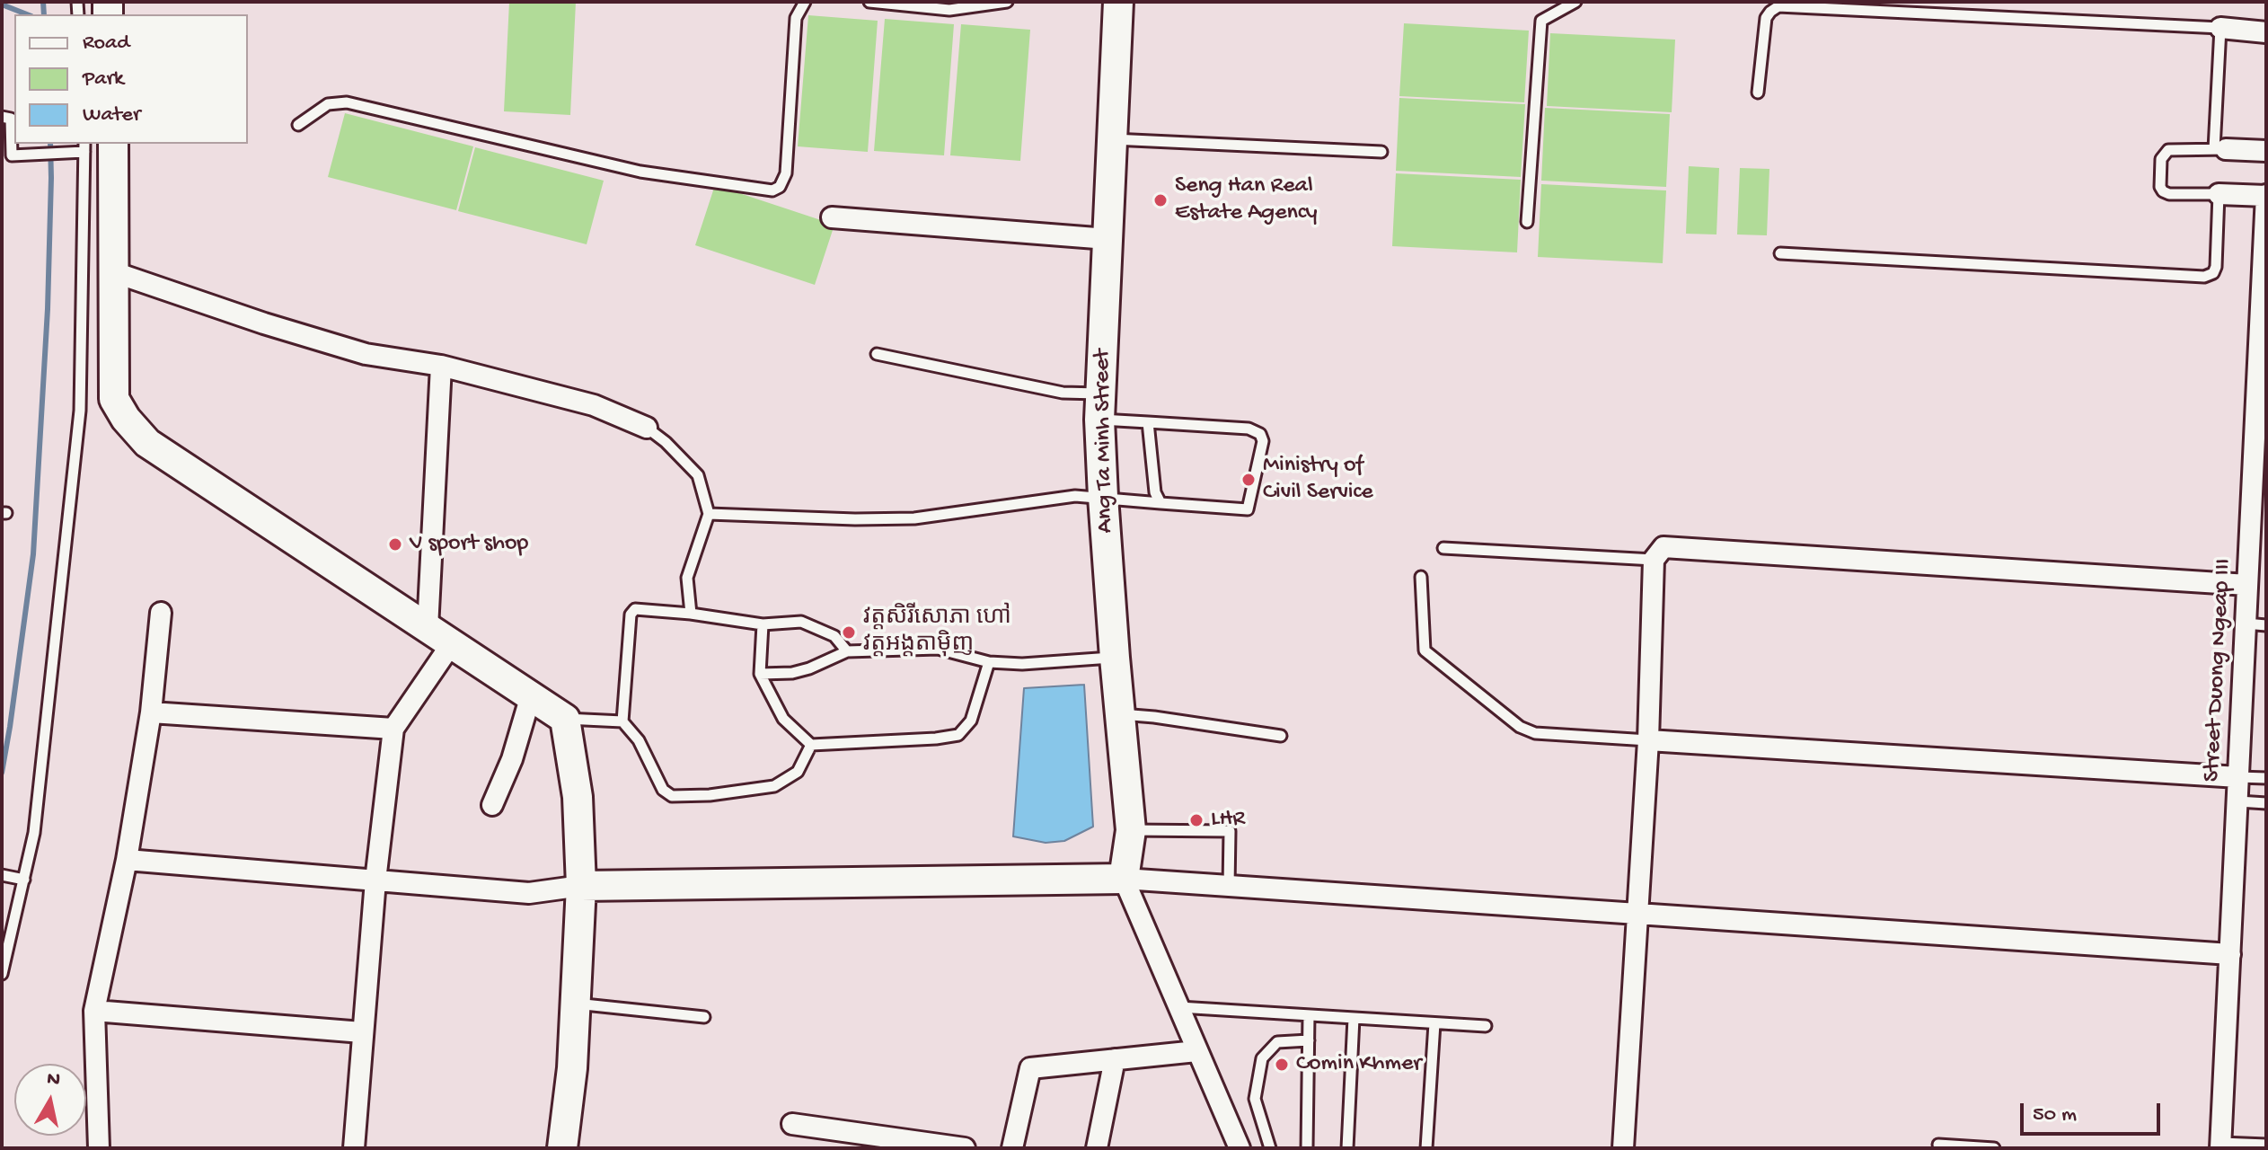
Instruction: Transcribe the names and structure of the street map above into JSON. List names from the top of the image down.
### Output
{
  "streets": {
    "street": ["Ang Ta Minh Street", "Street Duong Ngeap III"]
  },
  "places": [
    "Seng Han Real Estate Agency",
    "Ministry of Civil Service",
    "V sport shop",
    "វត្តសិរីសោភា ហៅ វត្តអង្តតាម៉ិញ",
    "LHR",
    "Comin Khmer"
  ],
  "legend": ["Road", "Park", "Water"],
  "scale_bar": "50 m",
  "north": "top"
}
